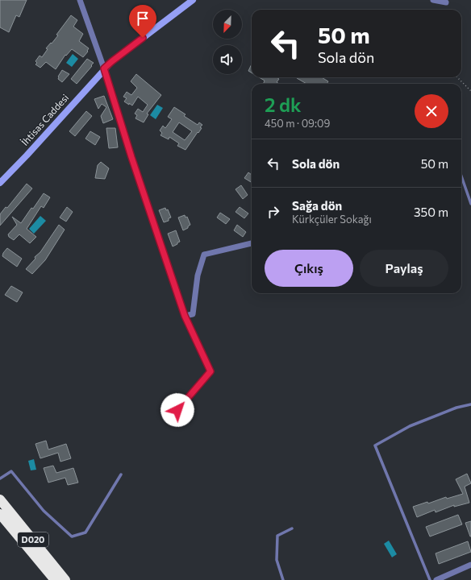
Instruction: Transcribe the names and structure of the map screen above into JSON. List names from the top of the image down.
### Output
{
  "streets": {
    "highway": ["D020"],
    "street": ["İhtisas Caddesi"]
  },
  "north": "bottom left",
  "page": {
    "turn": ["50 m", "Sola dön"],
    "heading": ["2 dk", "450 m · 09:09"],
    "list": [
      {
        "name": "Sola dön",
        "value": "50 m"
      },
      {
        "name": "Sağa dön",
        "note": "Kürkçüler Sokağı",
        "value": "350 m"
      }
    ],
    "buttons": ["Çıkış", "Paylaş"]
  }
}
